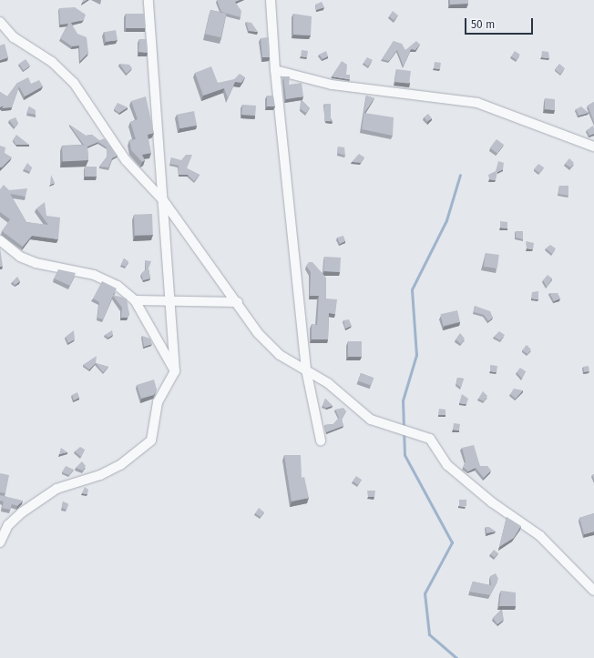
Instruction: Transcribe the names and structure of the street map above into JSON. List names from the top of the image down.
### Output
{
  "scale_bar": "50 m"
}
